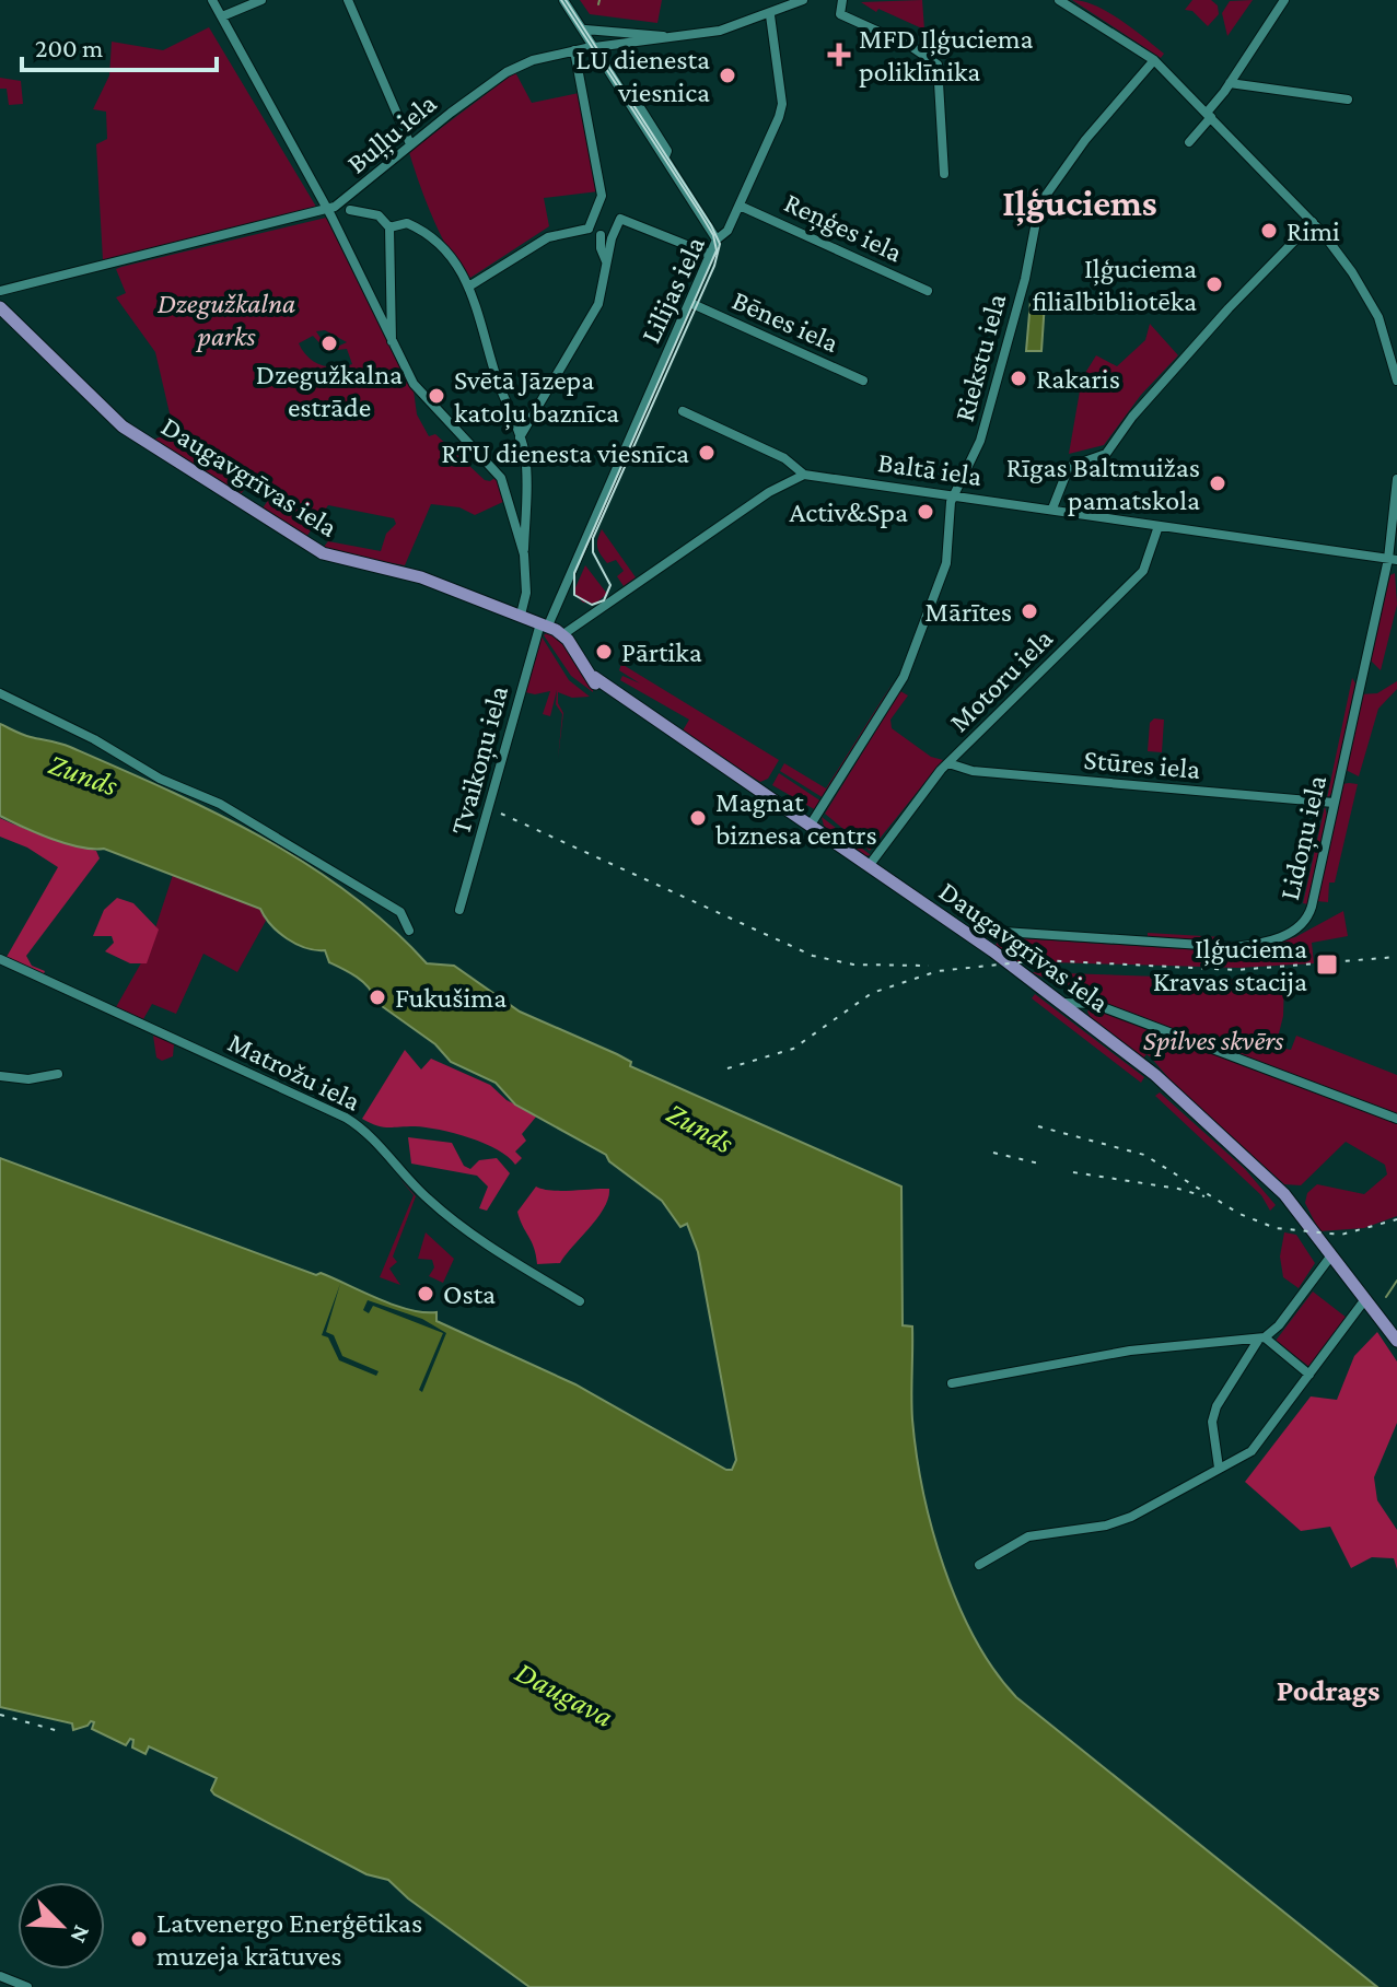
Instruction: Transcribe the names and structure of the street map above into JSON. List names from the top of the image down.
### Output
{
  "streets": {
    "main road": ["Daugavgrīvas iela"],
    "street": [
      "Buļļu iela",
      "Reņģes iela",
      "Lilijas iela",
      "Bēnes iela",
      "Riekstu iela",
      "Baltā iela",
      "Motoru iela",
      "Tvaikoņu iela",
      "Stūres iela",
      "Lidoņu iela",
      "Matrožu iela"
    ]
  },
  "crossings": [
    ["Buļļu iela", "Lilijas iela"],
    ["Reņģes iela", "Lilijas iela"],
    ["Lilijas iela", "Bēnes iela"],
    ["Lilijas iela", "Daugavgrīvas iela"],
    ["Lilijas iela", "Tvaikoņu iela"],
    ["Riekstu iela", "Baltā iela"],
    ["Riekstu iela", "Daugavgrīvas iela"],
    ["Baltā iela", "Motoru iela"],
    ["Baltā iela", "Lidoņu iela"],
    ["Daugavgrīvas iela", "Motoru iela"],
    ["Daugavgrīvas iela", "Tvaikoņu iela"],
    ["Daugavgrīvas iela", "Lidoņu iela"],
    ["Motoru iela", "Stūres iela"],
    ["Stūres iela", "Lidoņu iela"]
  ],
  "districts": ["Iļģuciems", "Podrags"],
  "water": ["Zunds", "Daugava"],
  "parks": ["Dzegužkalna parks", "Spilves skvērs"],
  "places": {
    "health": ["MFD Iļģuciema poliklīnika"],
    "other": [
      "LU dienesta viesnica",
      "Rimi",
      "Iļģuciema filiālbibliotēka",
      "Dzegužkalna estrāde",
      "Rakaris",
      "Svētā Jāzepa katoļu baznīca",
      "RTU dienesta viesnīca",
      "Rīgas Baltmuižas pamatskola",
      "Activ&Spa",
      "Mārītes",
      "Pārtika",
      "Magnat biznesa centrs",
      "Fukušima",
      "Osta",
      "Latvenergo Enerģētikas muzeja krātuves"
    ],
    "transit": ["Iļģuciema Kravas stacija"]
  },
  "scale_bar": "200 m",
  "north": "bottom right"
}
